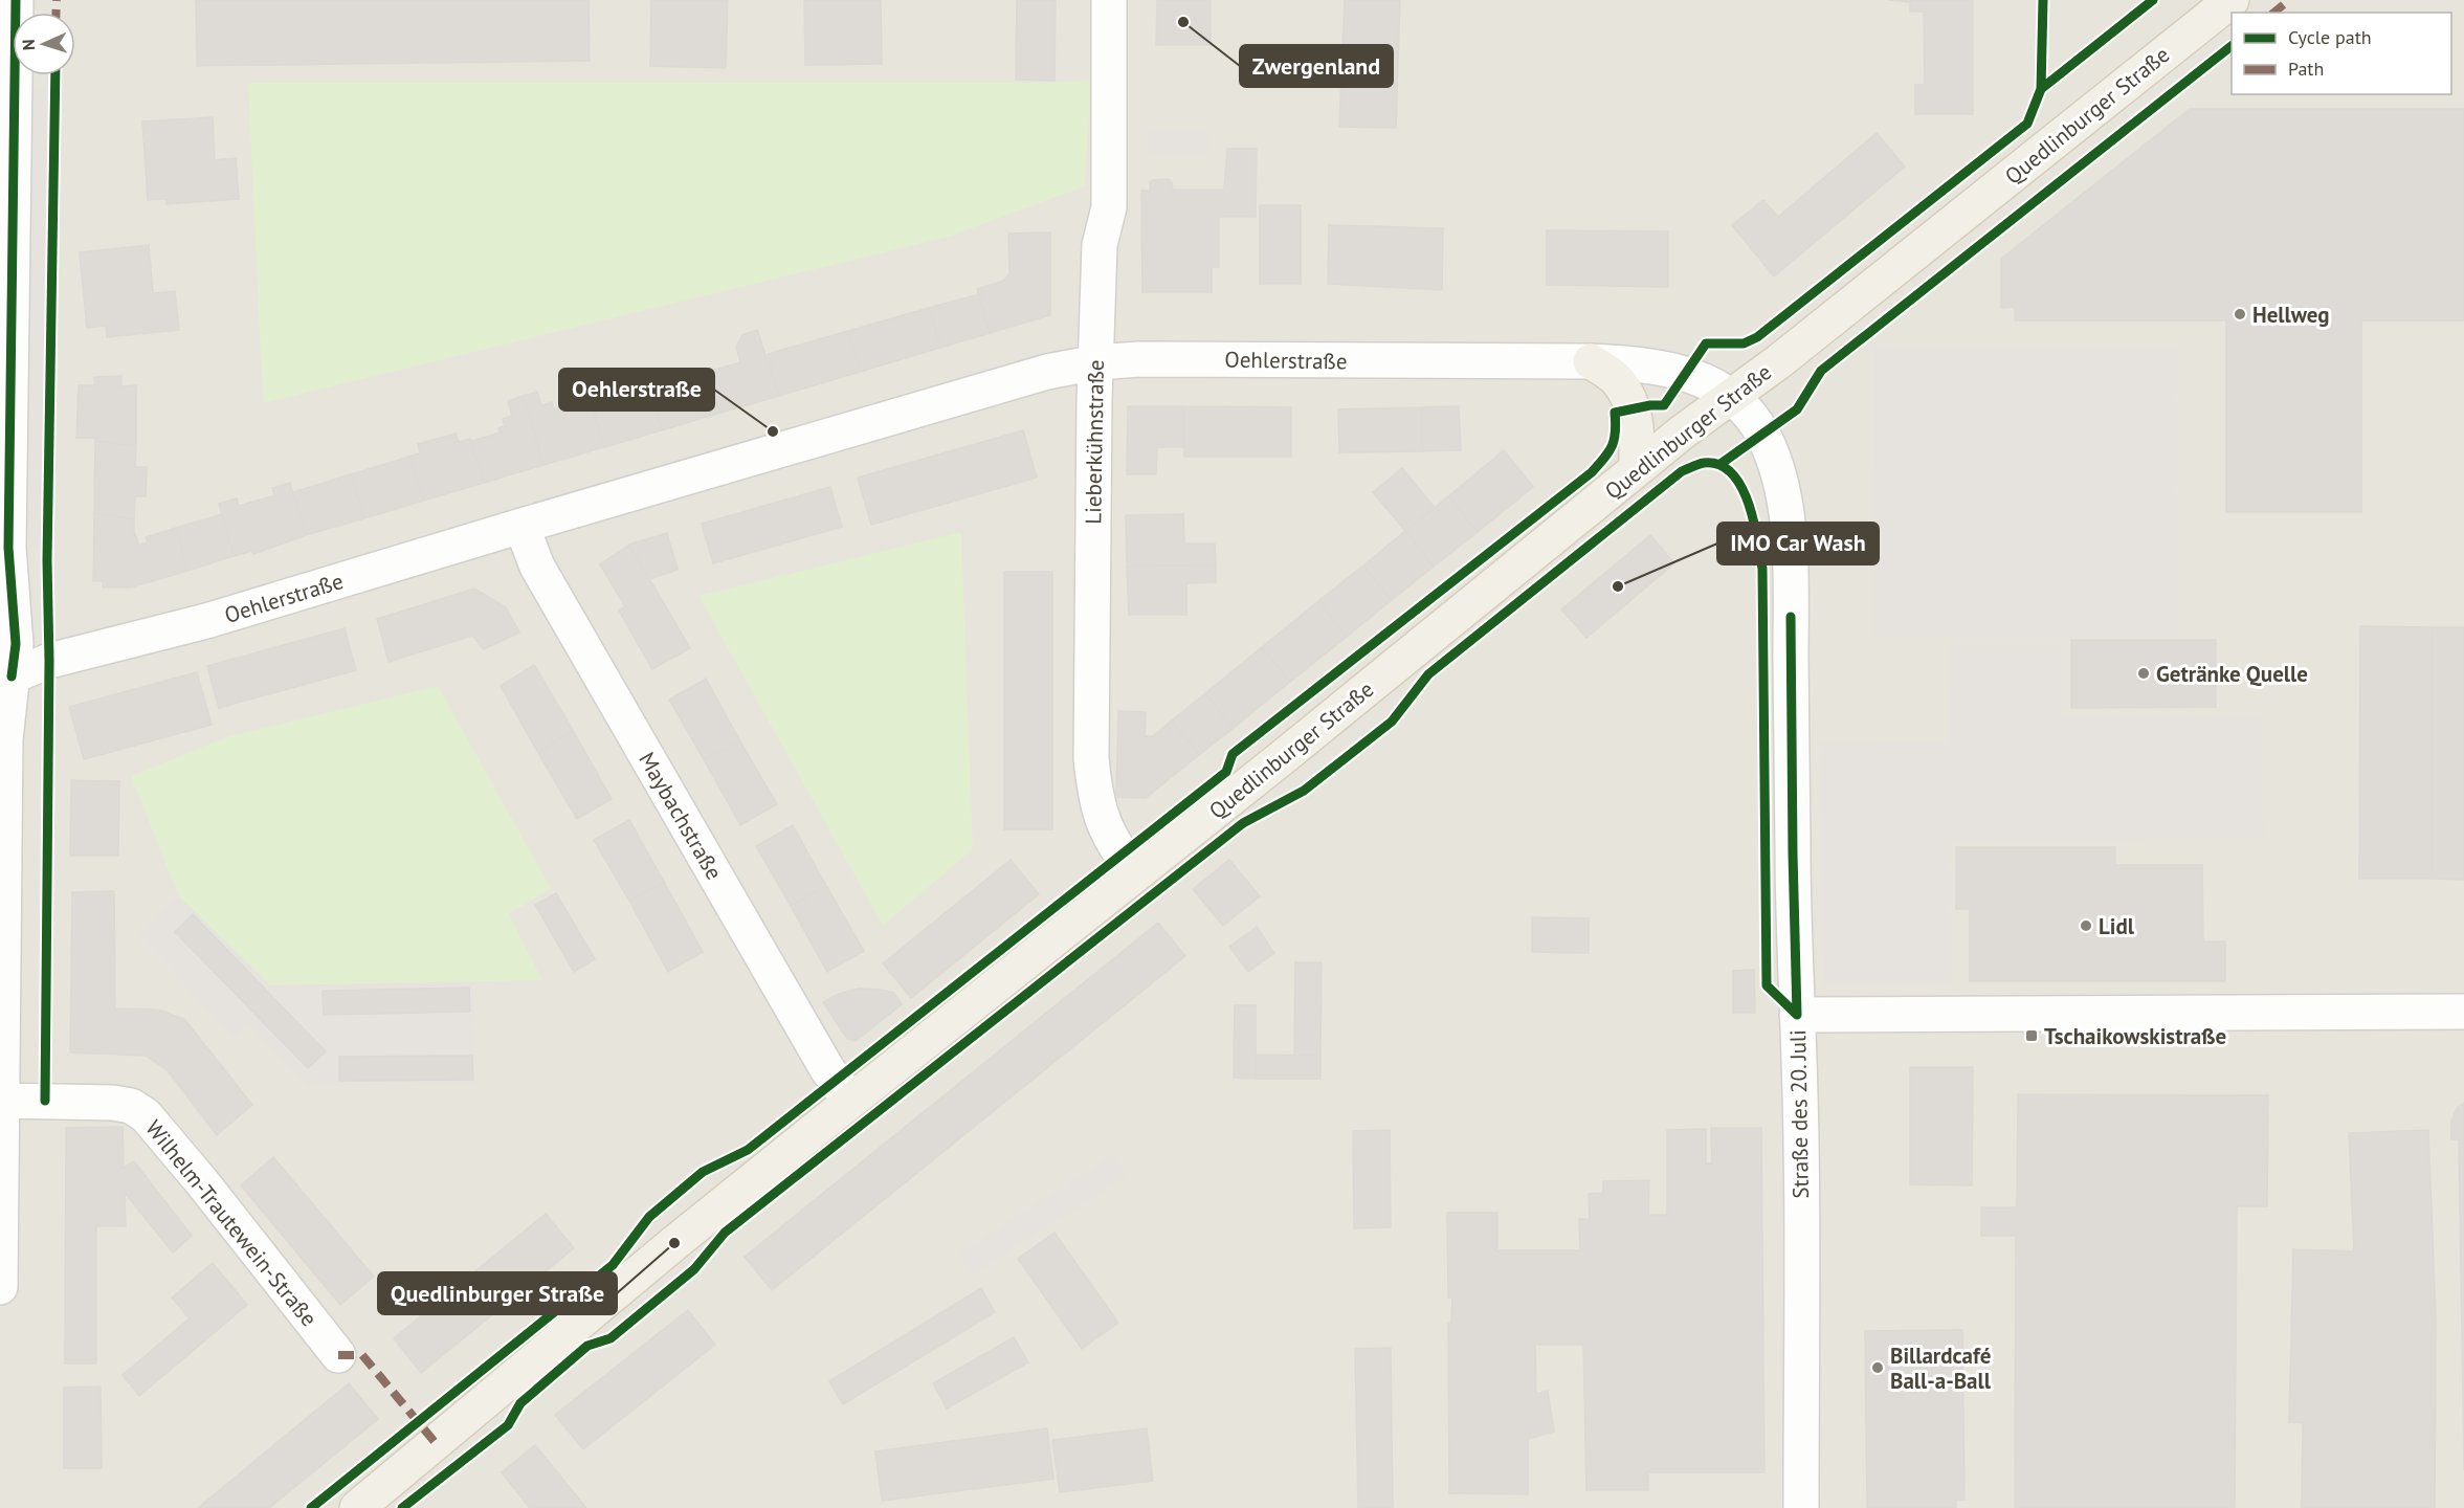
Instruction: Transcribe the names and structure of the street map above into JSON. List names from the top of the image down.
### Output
{
  "streets": {
    "main road": ["Quedlinburger Straße"],
    "street": [
      "Oehlerstraße",
      "Lieberkühnstraße",
      "Maybachstraße",
      "Straße des 20. Juli",
      "Wilhelm-Trautewein-Straße"
    ]
  },
  "crossings": [
    ["Quedlinburger Straße", "Oehlerstraße"],
    ["Quedlinburger Straße", "Lieberkühnstraße"],
    ["Quedlinburger Straße", "Maybachstraße"],
    ["Quedlinburger Straße", "Straße des 20. Juli"],
    ["Oehlerstraße", "Lieberkühnstraße"],
    ["Oehlerstraße", "Maybachstraße"],
    ["Oehlerstraße", "Straße des 20. Juli"]
  ],
  "places": {
    "other": [
      "Zwergenland",
      "Hellweg",
      "Oehlerstraße",
      "IMO Car Wash",
      "Getränke Quelle",
      "Lidl",
      "Quedlinburger Straße",
      "Billardcafé Ball-a-Ball"
    ],
    "transit": ["Tschaikowskistraße"]
  },
  "legend": ["Cycle path", "Path"],
  "north": "left"
}
